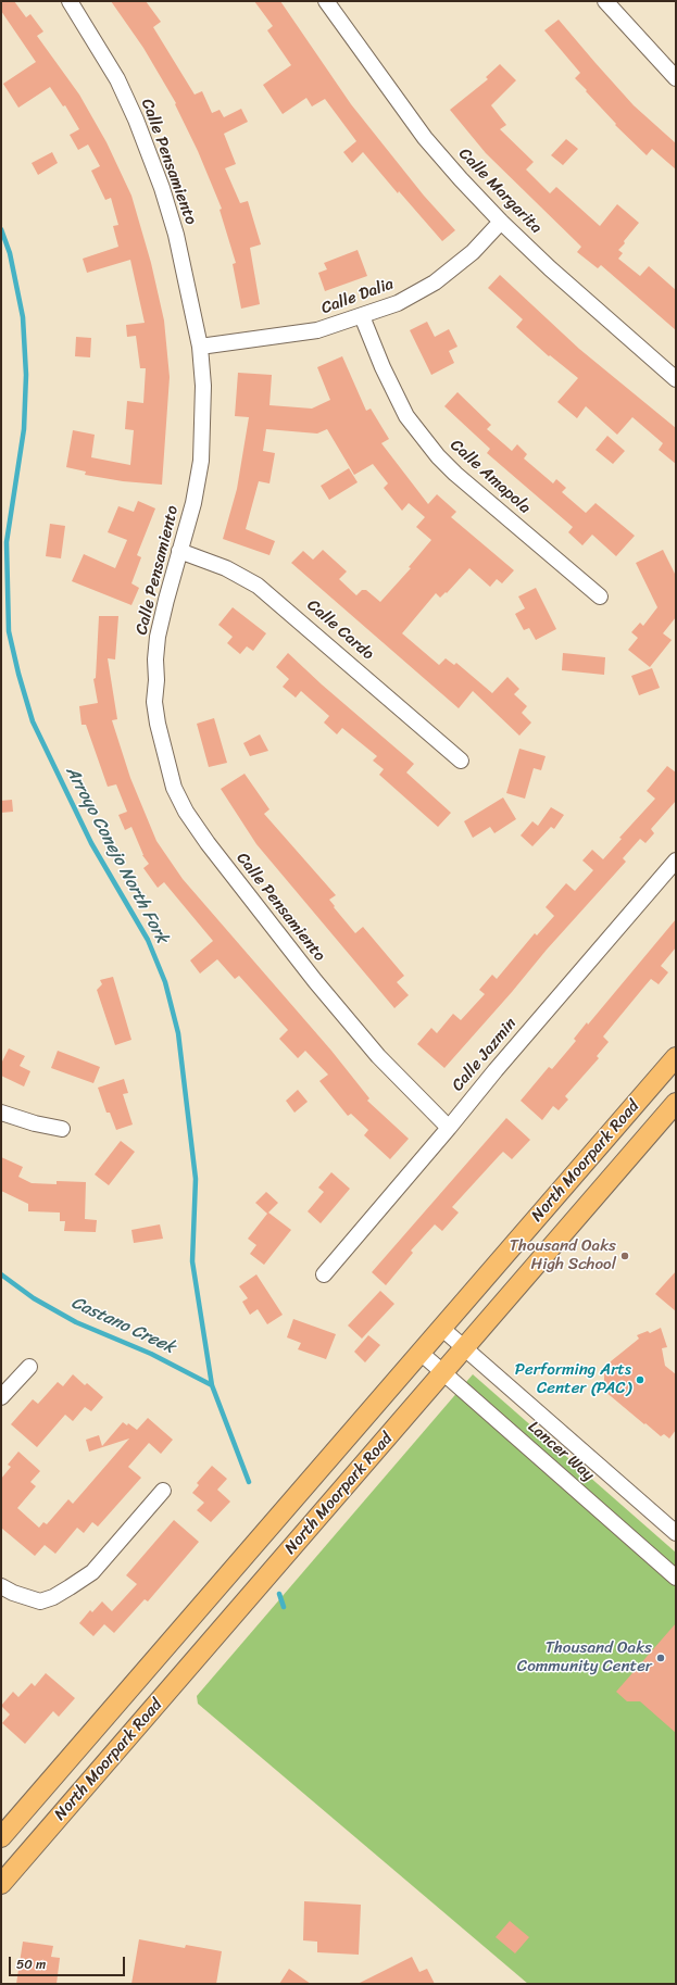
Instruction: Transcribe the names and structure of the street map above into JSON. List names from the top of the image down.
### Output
{
  "streets": {
    "main road": ["North Moorpark Road"],
    "street": [
      "Calle Pensamiento",
      "Calle Margarita",
      "Calle Dalia",
      "Calle Amapola",
      "Calle Cardo",
      "Calle Jazmin",
      "Lancer Way"
    ]
  },
  "crossings": [
    ["Calle Pensamiento", "Calle Dalia"],
    ["Calle Pensamiento", "Calle Cardo"],
    ["Calle Pensamiento", "Calle Jazmin"],
    ["Calle Margarita", "Calle Dalia"],
    ["Calle Dalia", "Calle Amapola"],
    ["North Moorpark Road", "Lancer Way"]
  ],
  "water": ["Arroyo Conejo North Fork", "Castano Creek"],
  "places": ["Thousand Oaks High School", "Performing Arts Center (PAC)", "Thousand Oaks Community Center"],
  "scale_bar": "50 m"
}
